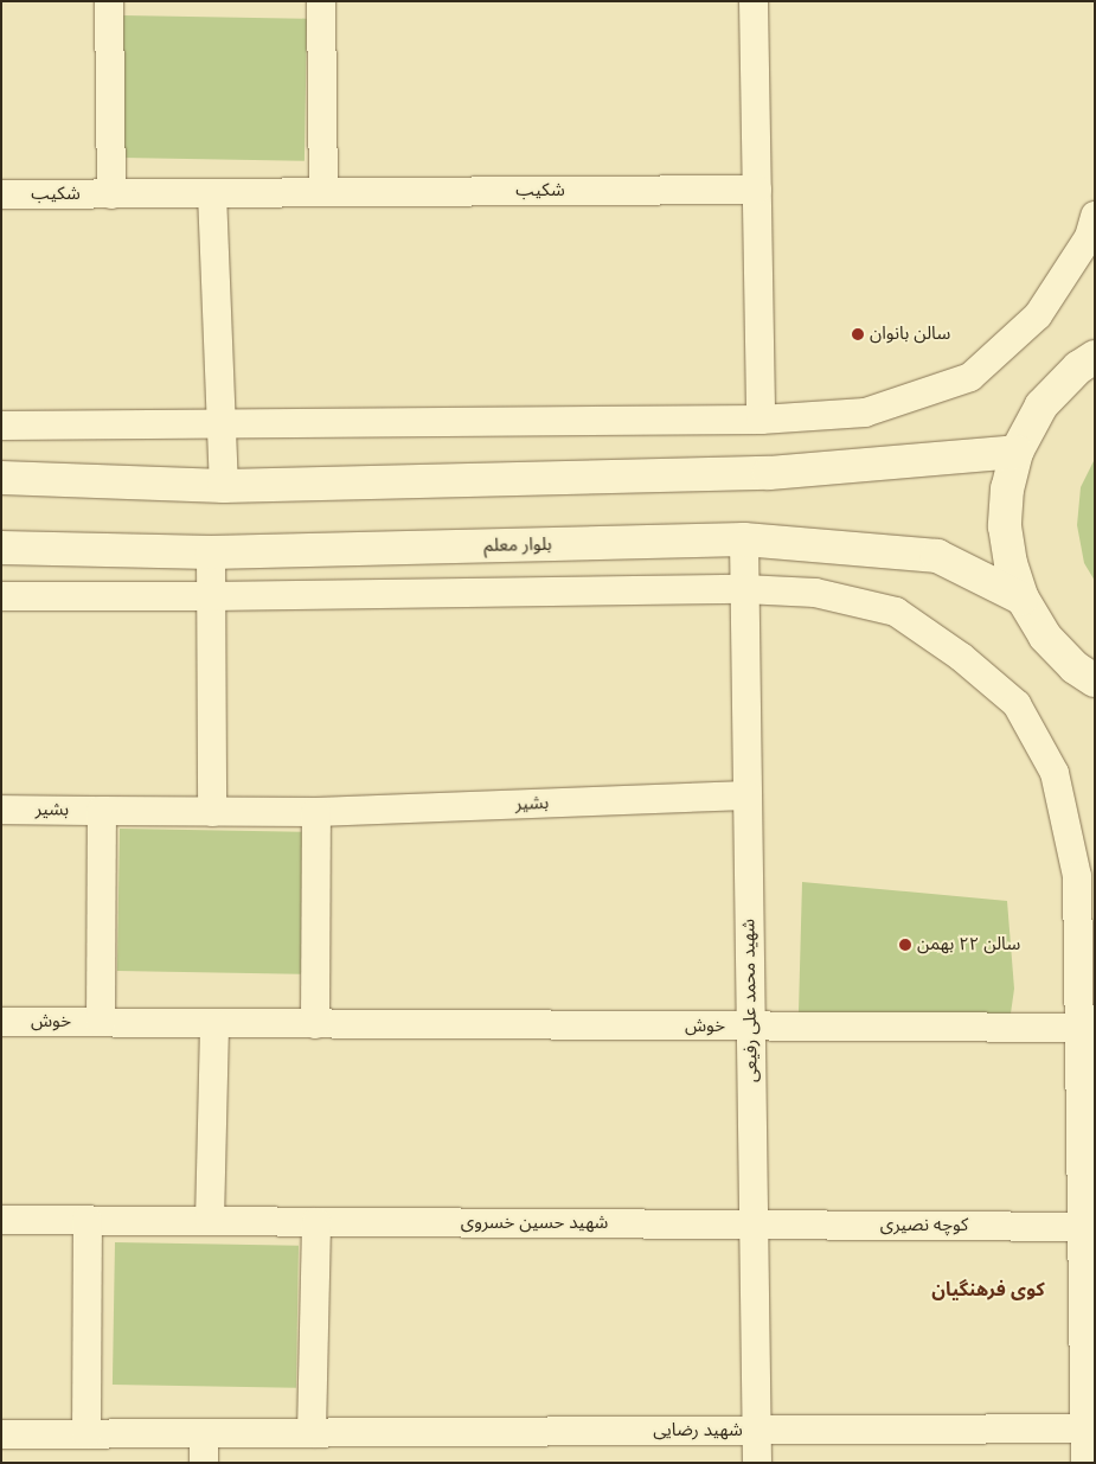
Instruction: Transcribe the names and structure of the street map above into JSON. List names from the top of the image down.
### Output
{
  "streets": {
    "main road": ["بلوار معلم"],
    "street": [
      "شکیب",
      "بشیر",
      "شهید محمد علی رفیعی",
      "خوش",
      "شهید حسین خسروی",
      "کوچه نصیری",
      "شهید رضایی"
    ]
  },
  "crossings": [
    ["بلوار معلم", "شهید محمد علی رفیعی"],
    ["بشیر", "شهید محمد علی رفیعی"],
    ["شهید محمد علی رفیعی", "خوش"],
    ["شهید محمد علی رفیعی", "شهید حسین خسروی"],
    ["شهید محمد علی رفیعی", "کوچه نصیری"],
    ["شهید محمد علی رفیعی", "شهید رضایی"],
    ["شهید حسین خسروی", "کوچه نصیری"]
  ],
  "districts": ["کوی فرهنگیان"],
  "places": ["سالن بانوان", "سالن ۲۲ بهمن"]
}
